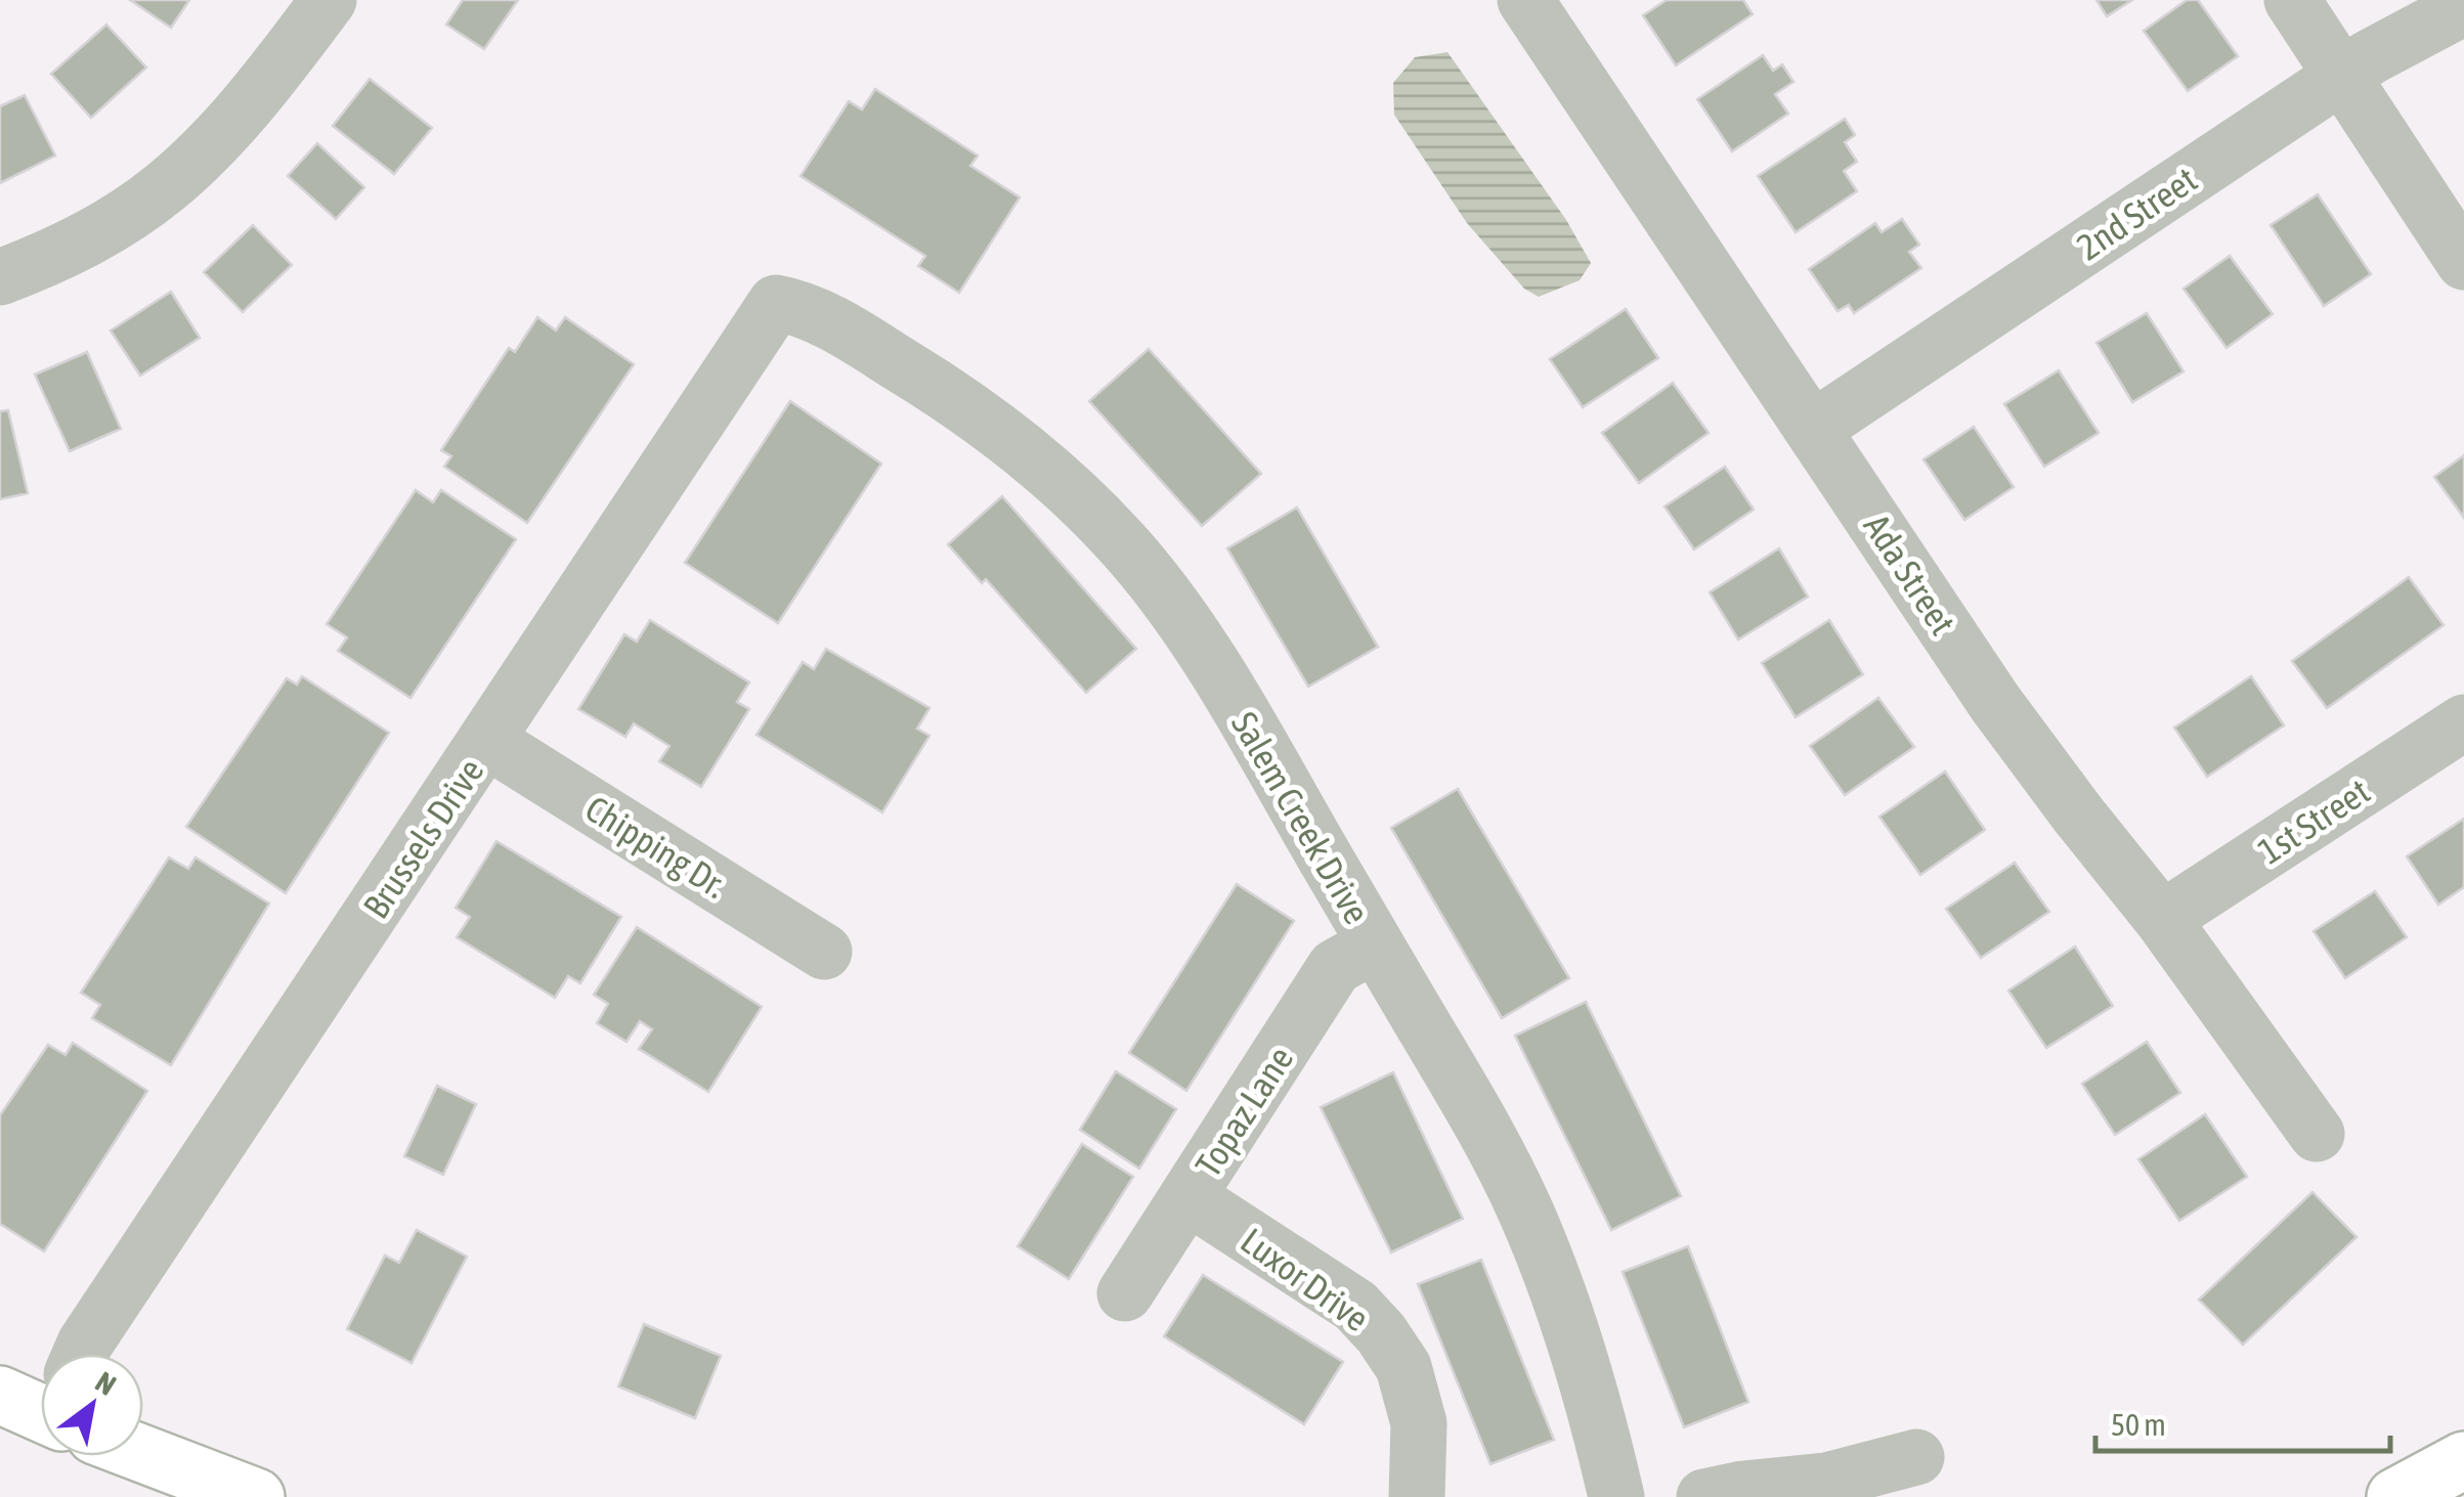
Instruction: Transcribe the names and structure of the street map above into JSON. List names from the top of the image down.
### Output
{
  "streets": {
    "street": [
      "2nd Street",
      "Ada Street",
      "Salem Creek Drive",
      "1st Street",
      "Brussels Drive",
      "Chipping Dr.",
      "Topaz Lane",
      "Luxor Drive"
    ]
  },
  "crossings": [
    ["2nd Street", "Ada Street"],
    ["Ada Street", "1st Street"],
    ["Salem Creek Drive", "Brussels Drive"],
    ["Salem Creek Drive", "Topaz Lane"],
    ["Brussels Drive", "Chipping Dr."],
    ["Topaz Lane", "Luxor Drive"]
  ],
  "scale_bar": "50 m",
  "north": "top right"
}
